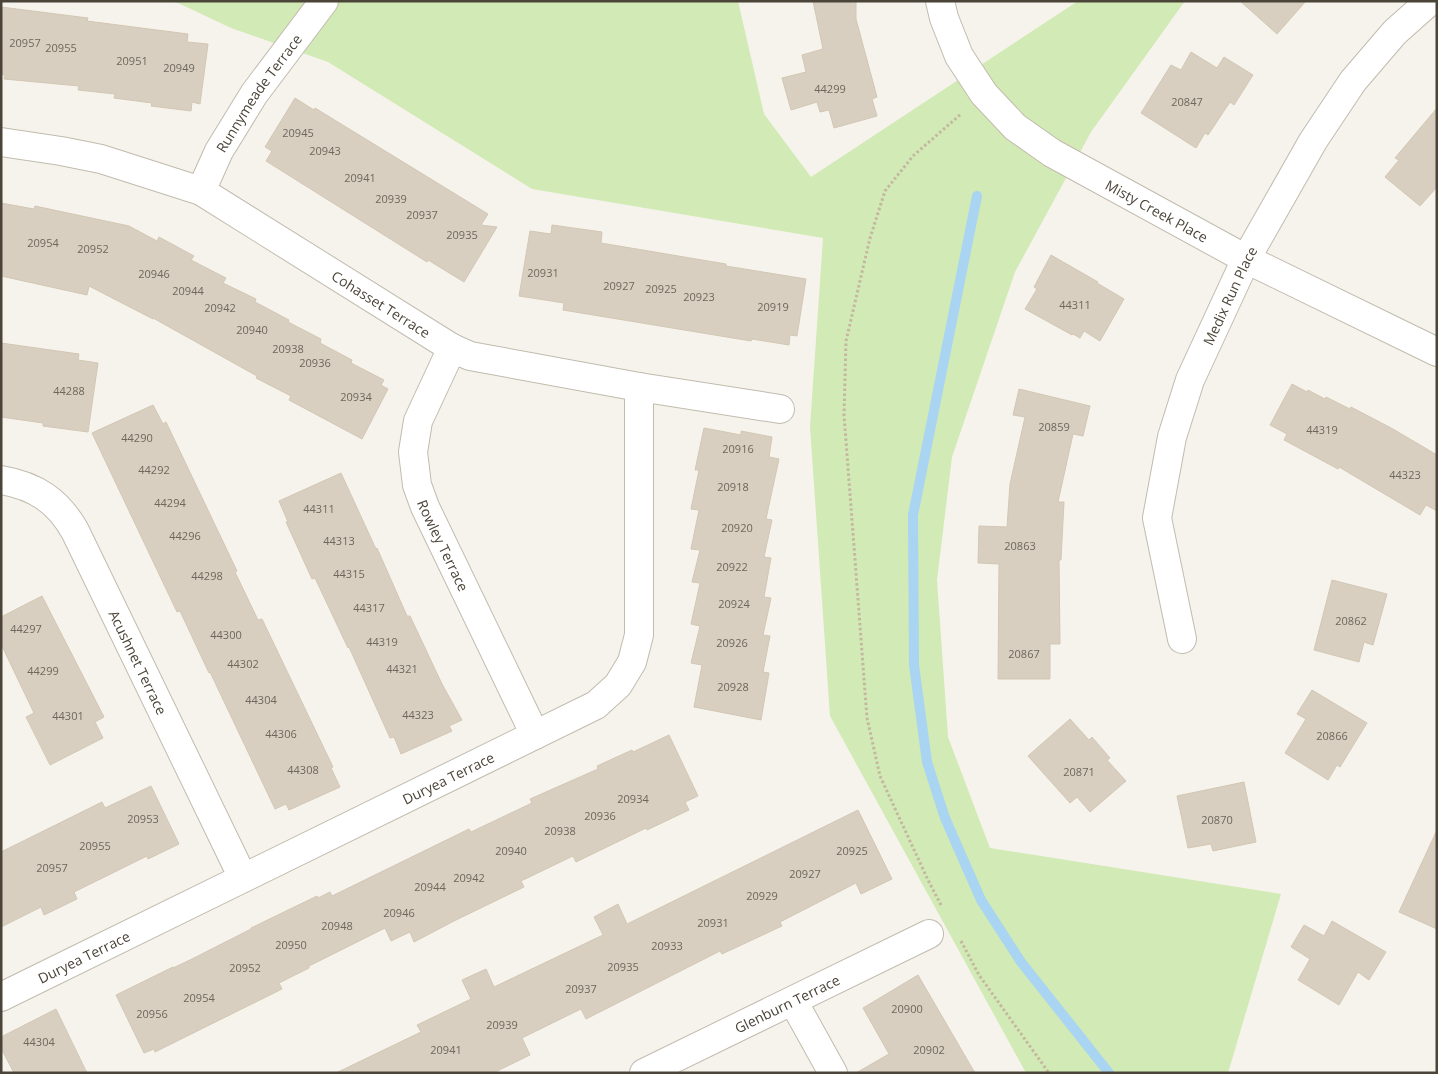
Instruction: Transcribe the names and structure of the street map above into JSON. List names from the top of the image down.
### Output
{
  "streets": {
    "street": [
      "Runnymeade Terrace",
      "Misty Creek Place",
      "Medix Run Place",
      "Cohasset Terrace",
      "Rowley Terrace",
      "Acushnet Terrace",
      "Duryea Terrace",
      "Glenburn Terrace"
    ]
  },
  "crossings": [
    ["Runnymeade Terrace", "Cohasset Terrace"],
    ["Misty Creek Place", "Medix Run Place"],
    ["Cohasset Terrace", "Rowley Terrace"],
    ["Cohasset Terrace", "Duryea Terrace"],
    ["Rowley Terrace", "Duryea Terrace"],
    ["Acushnet Terrace", "Duryea Terrace"]
  ],
  "house_numbers": [
    "20957",
    "20955",
    "20951",
    "20949",
    "44299",
    "20847",
    "20945",
    "20943",
    "20941",
    "20939",
    "20937",
    "20935",
    "20954",
    "20952",
    "20931",
    "20946",
    "20927",
    "20925",
    "20944",
    "20923",
    "44311",
    "20919",
    "20942",
    "20940",
    "20938",
    "20936",
    "44288",
    "20934",
    "20859",
    "44319",
    "44290",
    "20916",
    "44292",
    "44323",
    "20918",
    "44294",
    "44311",
    "20920",
    "44296",
    "44313",
    "20863",
    "20922",
    "44315",
    "44298",
    "20924",
    "44317",
    "20862",
    "44297",
    "44300",
    "44319",
    "20926",
    "20867",
    "44302",
    "44321",
    "44299",
    "20928",
    "44304",
    "44323",
    "44301",
    "44306",
    "20866",
    "44308",
    "20871",
    "20934",
    "20936",
    "20953",
    "20870",
    "20938",
    "20955",
    "20940",
    "20925",
    "20957",
    "20927",
    "20942",
    "20944",
    "20929",
    "20946",
    "20931",
    "20948",
    "20950",
    "20933",
    "20935",
    "20952",
    "20937",
    "20954",
    "20900",
    "20956",
    "20939",
    "44304",
    "20941",
    "20902"
  ]
}
